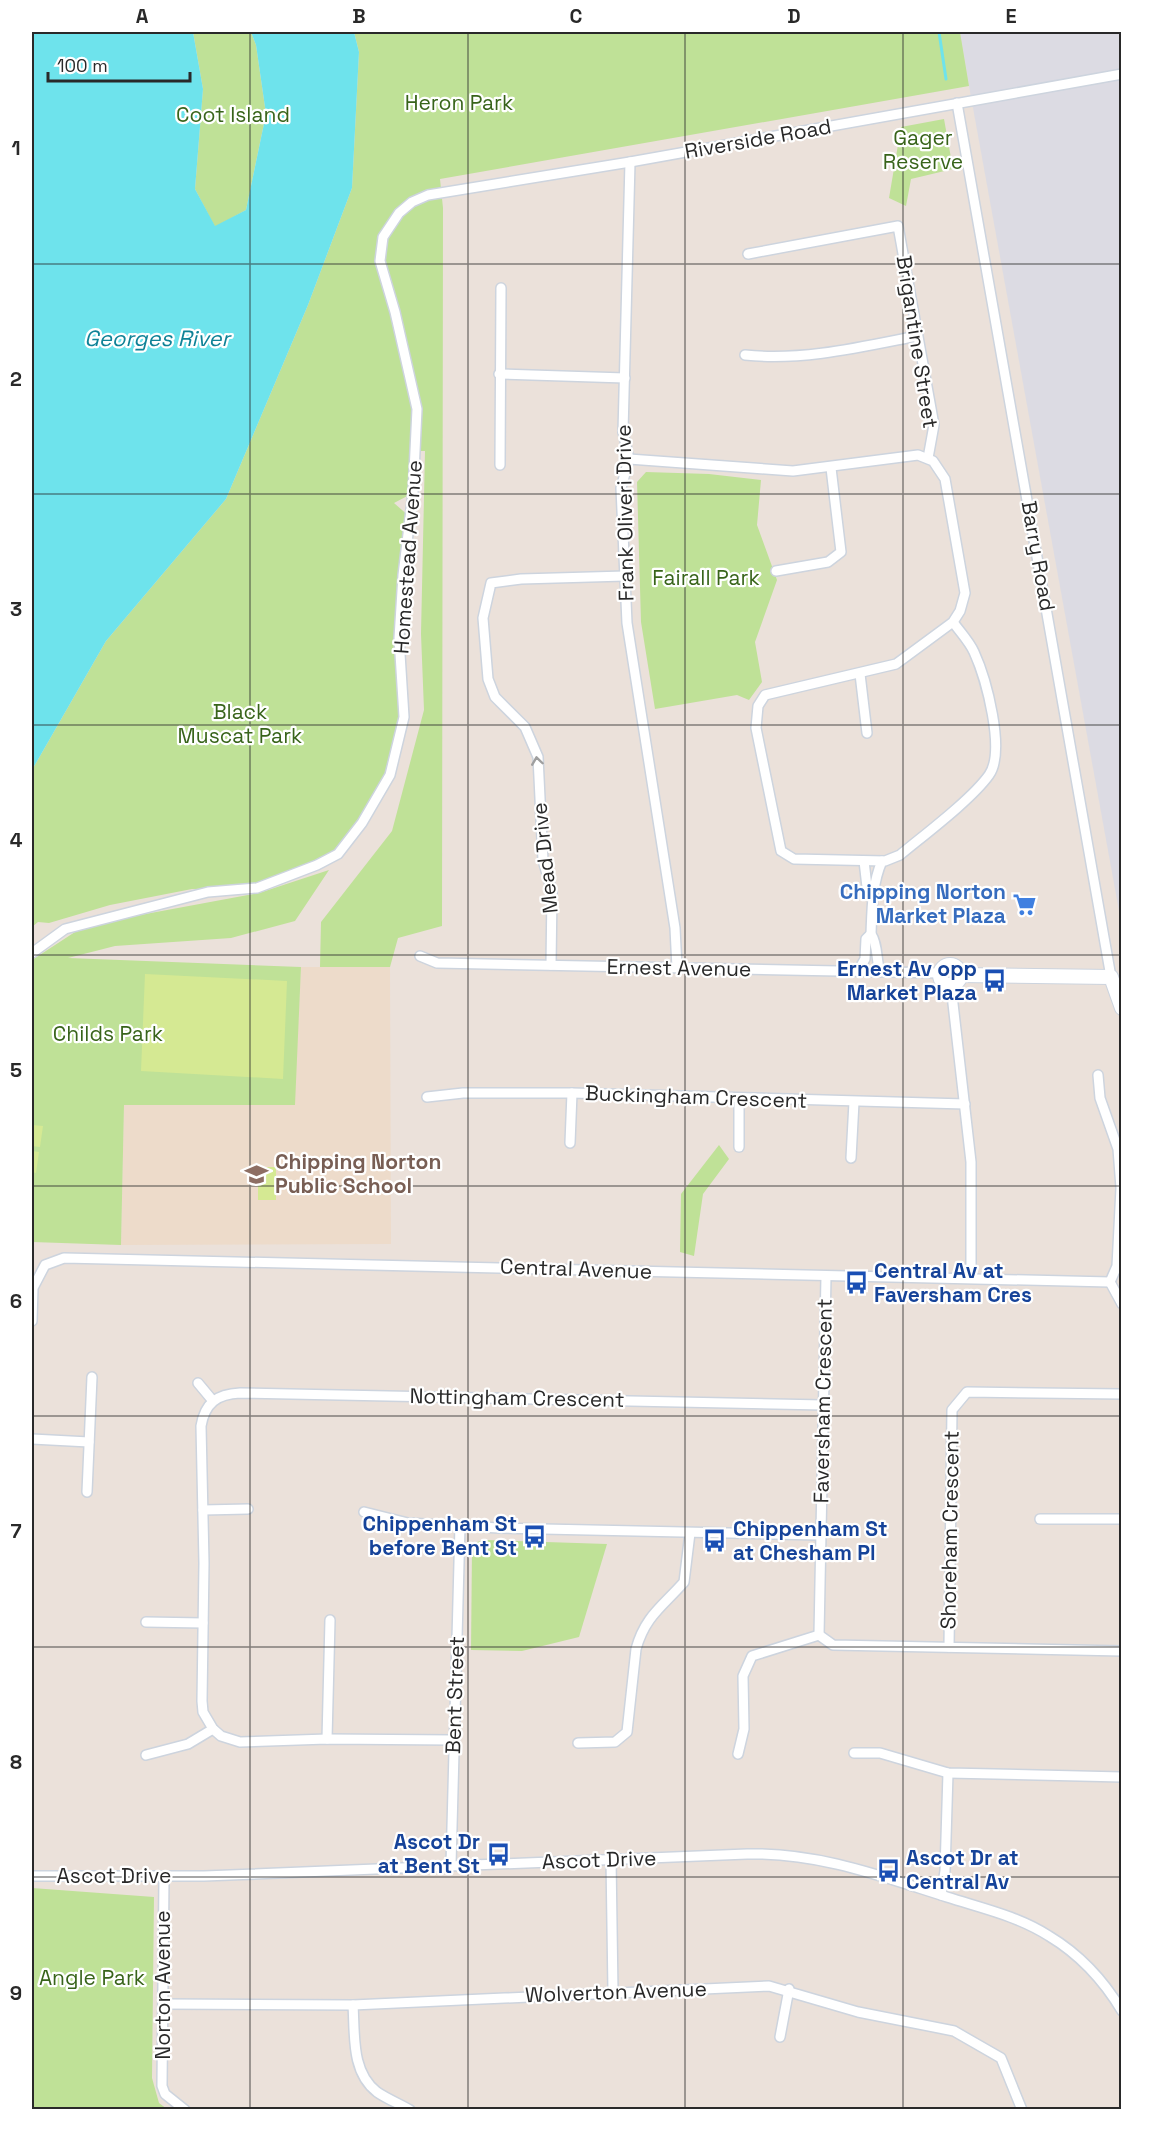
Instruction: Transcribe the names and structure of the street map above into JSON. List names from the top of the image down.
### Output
{
  "streets": {
    "street": [
      "Riverside Road",
      "Brigantine Street",
      "Frank Oliveri Drive",
      "Barry Road",
      "Homestead Avenue",
      "Mead Drive",
      "Ernest Avenue",
      "Buckingham Crescent",
      "Central Avenue",
      "Nottingham Crescent",
      "Faversham Crescent",
      "Shoreham Crescent",
      "Bent Street",
      "Ascot Drive",
      "Norton Avenue",
      "Wolverton Avenue"
    ]
  },
  "crossings": [
    ["Riverside Road", "Frank Oliveri Drive"],
    ["Riverside Road", "Barry Road"],
    ["Riverside Road", "Homestead Avenue"],
    ["Frank Oliveri Drive", "Mead Drive"],
    ["Frank Oliveri Drive", "Ernest Avenue"],
    ["Mead Drive", "Ernest Avenue"],
    ["Central Avenue", "Faversham Crescent"],
    ["Nottingham Crescent", "Faversham Crescent"],
    ["Bent Street", "Ascot Drive"],
    ["Ascot Drive", "Norton Avenue"],
    ["Norton Avenue", "Wolverton Avenue"]
  ],
  "water": ["Georges River"],
  "parks": [
    "Heron Park",
    "Coot Island",
    "Gager Reserve",
    "Fairall Park",
    "Black Muscat Park",
    "Childs Park",
    "Angle Park"
  ],
  "places": {
    "supermarket": ["Chipping Norton Market Plaza"],
    "bus stop": [
      "Ernest Av opp Market Plaza",
      "Central Av at Faversham Cres",
      "Chippenham St before Bent St",
      "Chippenham St at Chesham Pl",
      "Ascot Dr at Bent St",
      "Ascot Dr at Central Av"
    ],
    "school or university": ["Chipping Norton Public School"]
  },
  "scale_bar": "100 m",
  "grid": {
    "columns": [
      "A",
      "B",
      "C",
      "D",
      "E"
    ],
    "rows": [
      "1",
      "2",
      "3",
      "4",
      "5",
      "6",
      "7",
      "8",
      "9"
    ]
  }
}
